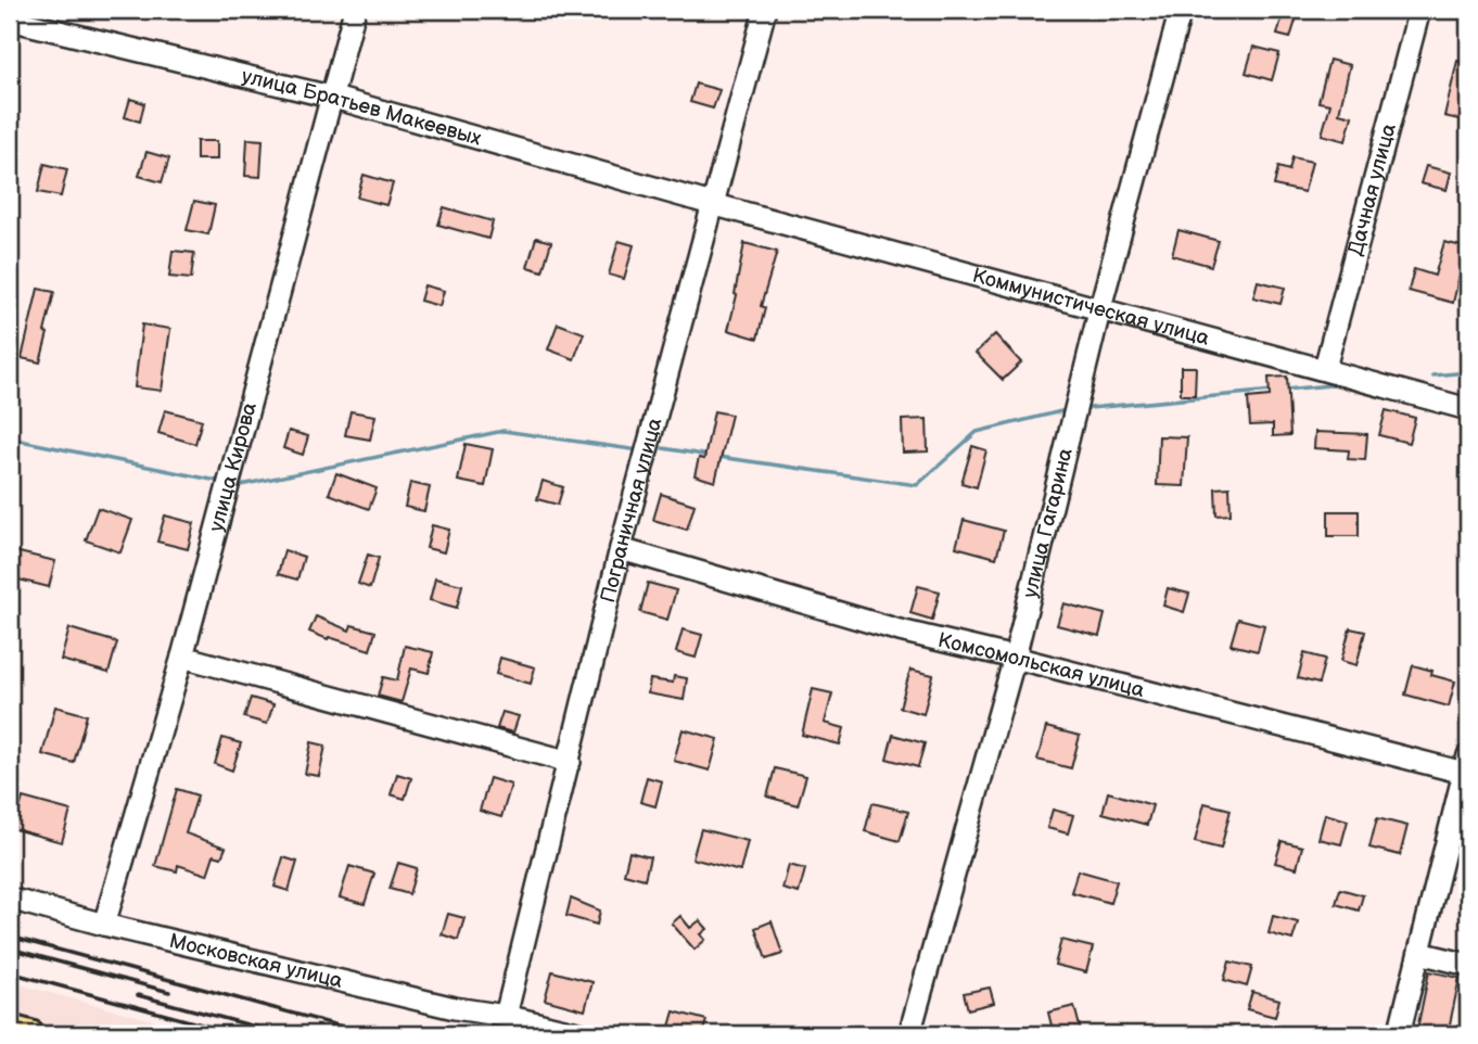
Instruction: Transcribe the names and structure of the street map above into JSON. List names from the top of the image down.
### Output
{
  "streets": {
    "street": [
      "улица Братьев Макеевых",
      "Дачная улица",
      "Коммунистическая улица",
      "улица Кирова",
      "Пограничная улица",
      "улица Гагарина",
      "Комсомольская улица",
      "Московская улица"
    ]
  },
  "crossings": [
    ["улица Братьев Макеевых", "Коммунистическая улица"],
    ["улица Братьев Макеевых", "улица Кирова"],
    ["улица Братьев Макеевых", "Пограничная улица"],
    ["Дачная улица", "Коммунистическая улица"],
    ["Коммунистическая улица", "Пограничная улица"],
    ["Коммунистическая улица", "улица Гагарина"],
    ["улица Кирова", "Московская улица"],
    ["Пограничная улица", "Комсомольская улица"],
    ["Пограничная улица", "Московская улица"],
    ["улица Гагарина", "Комсомольская улица"]
  ]
}
